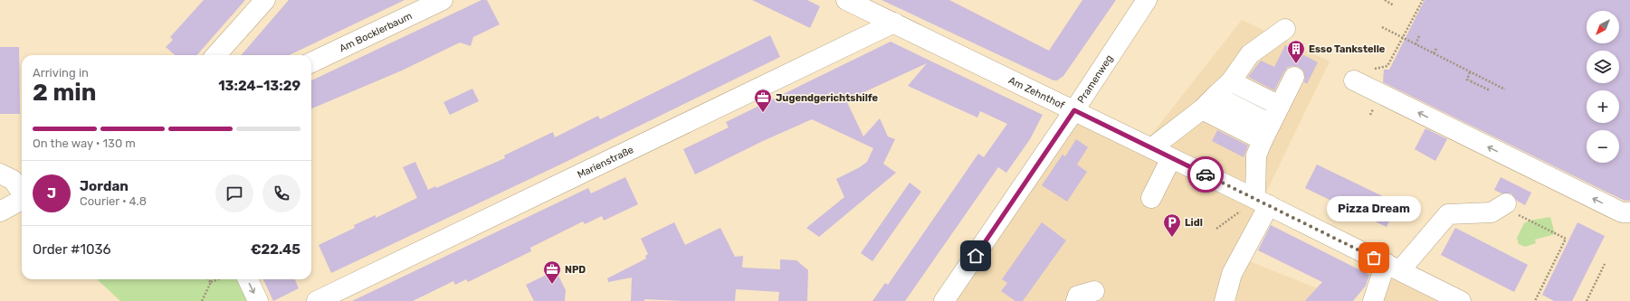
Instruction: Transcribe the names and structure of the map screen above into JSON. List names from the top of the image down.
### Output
{
  "streets": {
    "street": [
      "Am Bocklerbaum",
      "Pramenweg",
      "Am Zehnthof",
      "Marienstraße"
    ]
  },
  "crossings": [
    ["Pramenweg", "Am Zehnthof"],
    ["Am Zehnthof", "Marienstraße"]
  ],
  "places": {
    "building": ["Esso Tankstelle"],
    "office": ["Jugendgerichtshilfe", "NPD"],
    "parking": ["Lidl"],
    "other": ["Pizza Dream"]
  },
  "north": "bottom left",
  "page": {
    "map_buttons": ["+", "−"],
    "heading": ["2 min", "Arriving in", "13:24–13:29"],
    "panel": [
      "Jordan",
      "Courier · 4.8",
      "Order #1036",
      "€22.45"
    ],
    "bar": "On the way · 130 m",
    "round": "J",
    "bubble": "Pizza Dream"
  }
}
